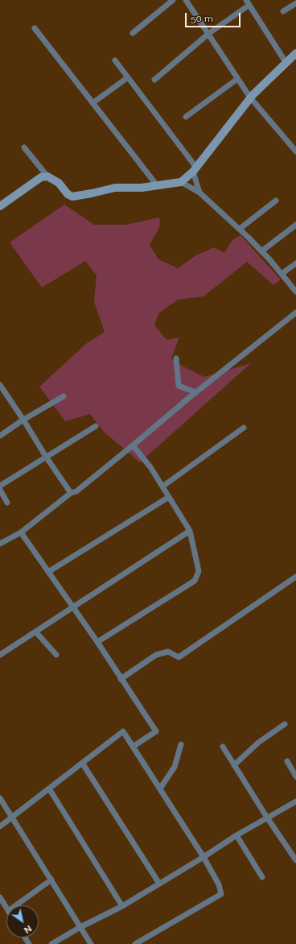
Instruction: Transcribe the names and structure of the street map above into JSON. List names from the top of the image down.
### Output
{
  "scale_bar": "50 m",
  "north": "bottom right"
}
